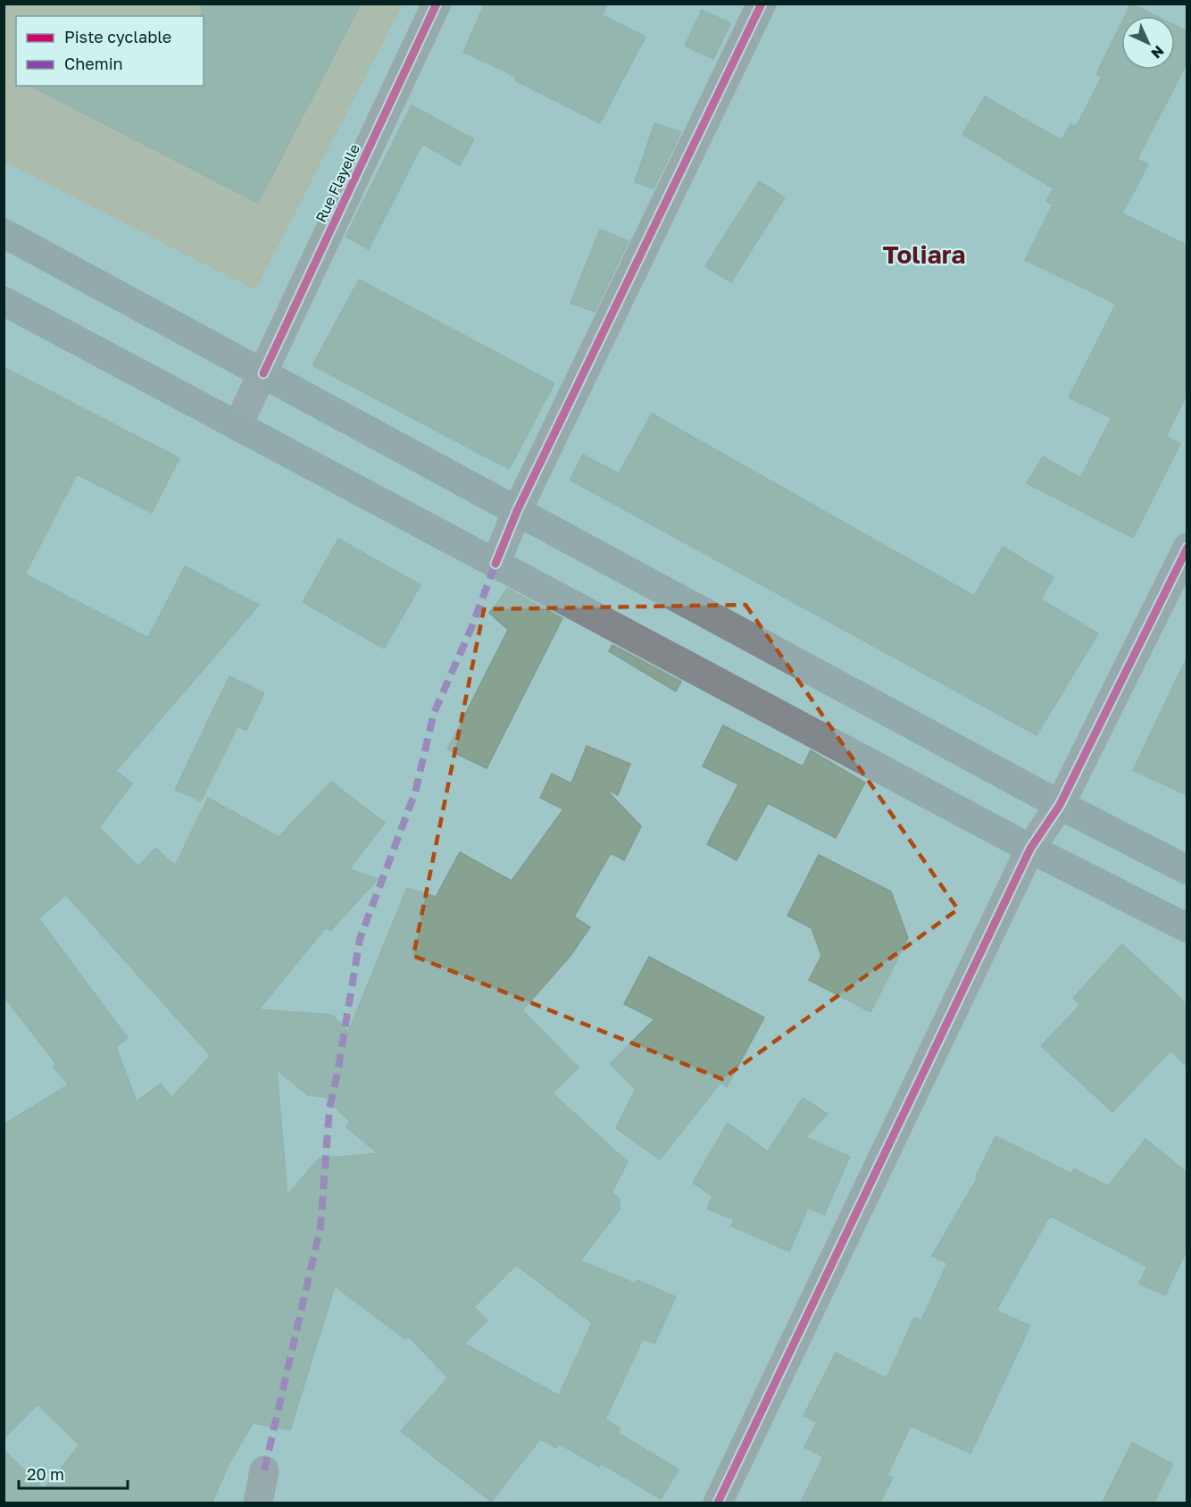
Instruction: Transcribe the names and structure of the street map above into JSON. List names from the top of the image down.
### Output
{
  "streets": {
    "street": ["Rue Flayelle"]
  },
  "districts": ["Toliara"],
  "legend": ["Piste cyclable", "Chemin"],
  "scale_bar": "20 m",
  "north": "bottom right"
}
